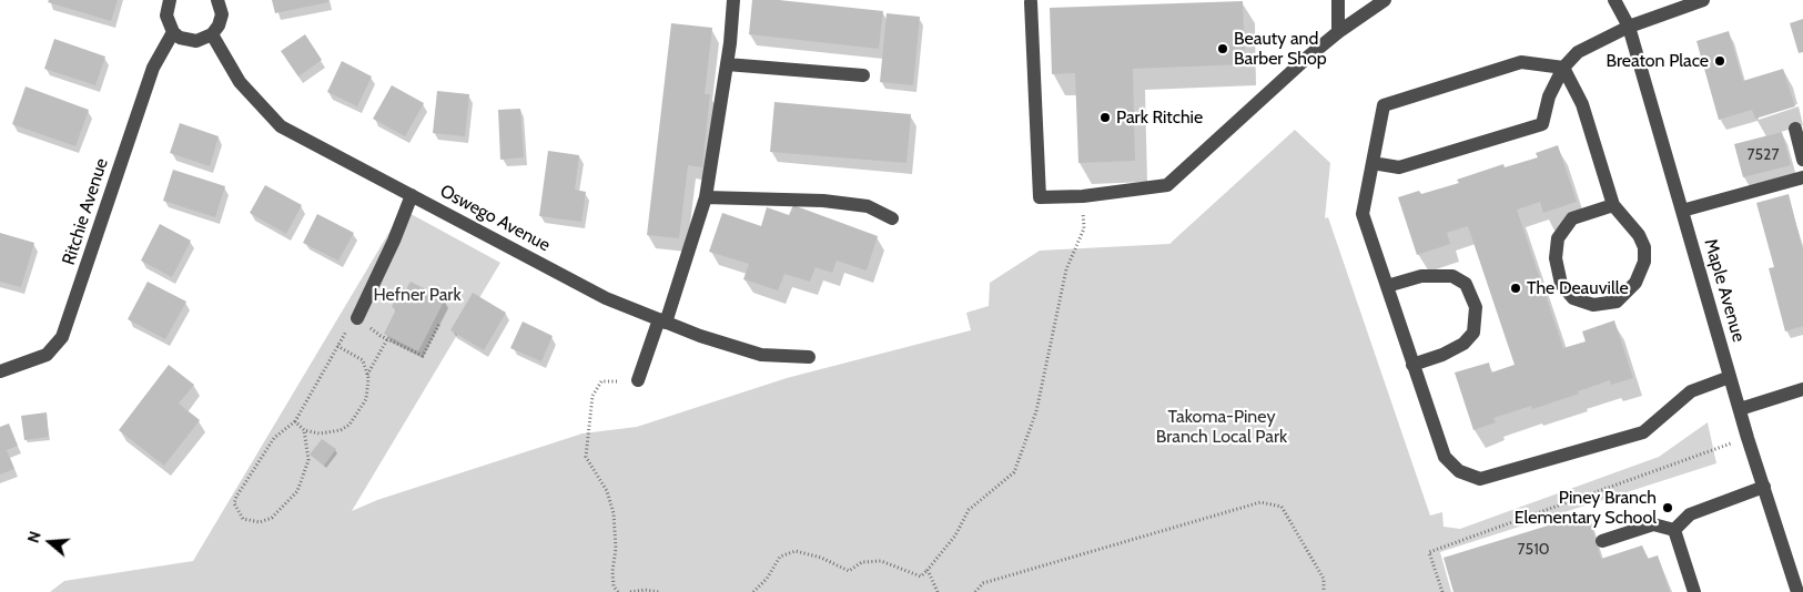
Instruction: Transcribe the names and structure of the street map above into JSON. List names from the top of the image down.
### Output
{
  "streets": {
    "street": ["Ritchie Avenue", "Oswego Avenue", "Maple Avenue"]
  },
  "parks": ["Hefner Park", "Takoma-Piney Branch Local Park"],
  "places": [
    "Beauty and Barber Shop",
    "Breaton Place",
    "Park Ritchie",
    "The Deauville",
    "Piney Branch Elementary School"
  ],
  "house_numbers": ["7527", "7510"],
  "north": "left"
}
